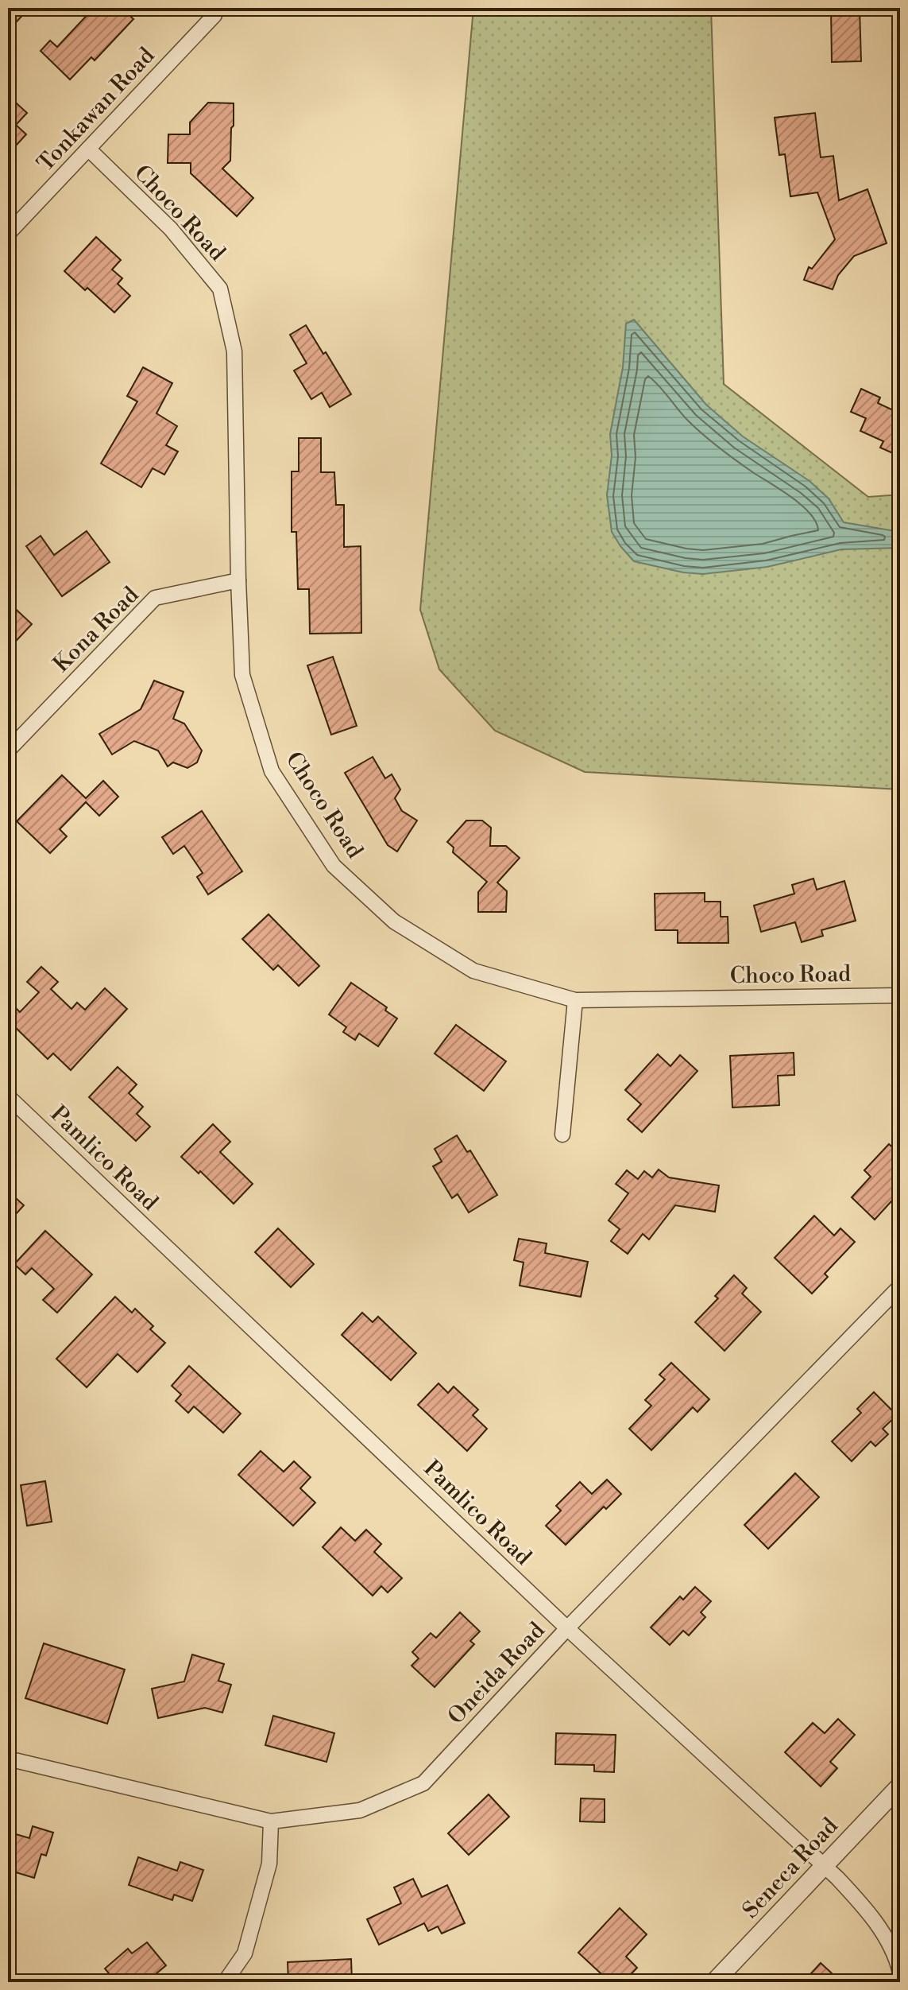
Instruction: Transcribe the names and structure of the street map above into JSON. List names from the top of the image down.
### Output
{
  "streets": {
    "street": [
      "Tonkawan Road",
      "Choco Road",
      "Kona Road",
      "Pamlico Road",
      "Oneida Road",
      "Seneca Road"
    ]
  },
  "crossings": [
    ["Tonkawan Road", "Choco Road"],
    ["Choco Road", "Kona Road"],
    ["Pamlico Road", "Oneida Road"],
    ["Pamlico Road", "Seneca Road"]
  ]
}
